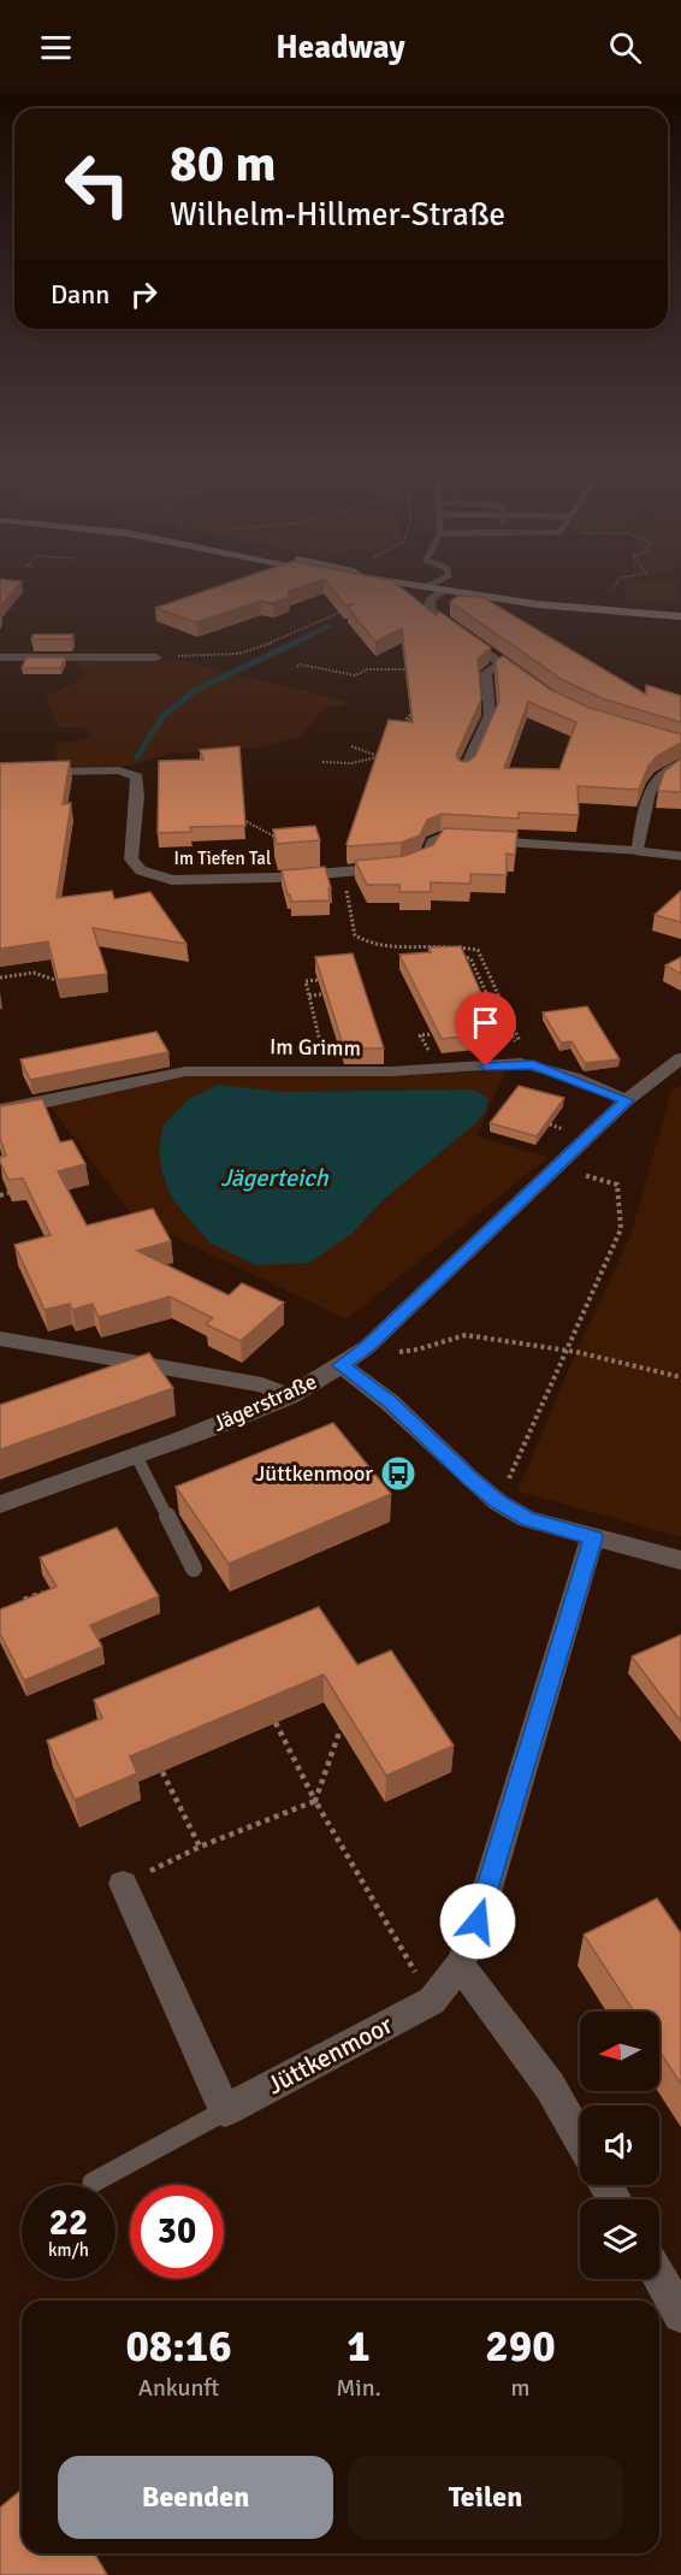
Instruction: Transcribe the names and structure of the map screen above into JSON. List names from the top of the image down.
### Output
{
  "streets": {
    "street": [
      "Im Tiefen Tal",
      "Im Grimm",
      "Jägerstraße",
      "Jüttkenmoor"
    ]
  },
  "crossings": [
    ["Im Grimm", "Jägerstraße"]
  ],
  "water": ["Jägerteich"],
  "places": {
    "bus stop": ["Jüttkenmoor"]
  },
  "north": "left",
  "page": {
    "header": "Headway",
    "turn": ["80 m", "Wilhelm-Hillmer-Straße"],
    "then": "Dann",
    "speed": "22 km/h",
    "limit": "30",
    "eta": [
      "08:16",
      "Ankunft",
      "1",
      "Min.",
      "290",
      "m"
    ],
    "buttons": ["Beenden", "Teilen"]
  }
}
